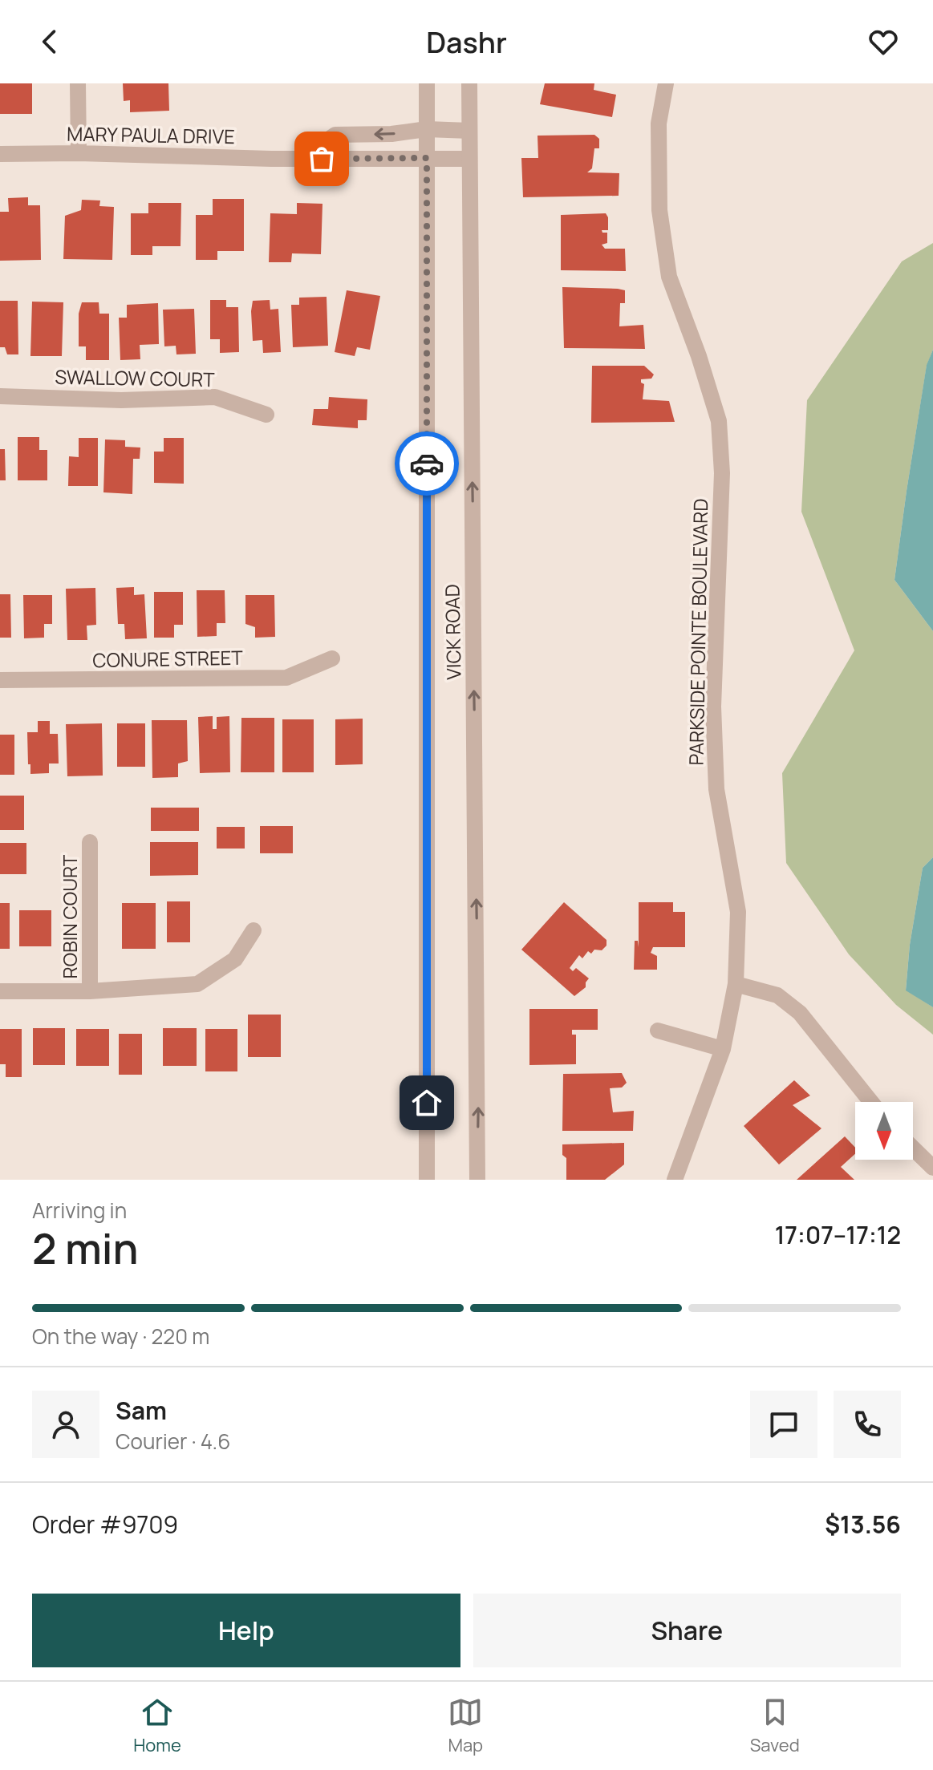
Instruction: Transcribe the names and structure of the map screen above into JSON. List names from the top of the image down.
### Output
{
  "streets": {
    "street": [
      "MARY PAULA DRIVE",
      "SWALLOW COURT",
      "VICK ROAD",
      "PARKSIDE POINTE BOULEVARD",
      "CONURE STREET",
      "ROBIN COURT"
    ]
  },
  "crossings": [
    ["MARY PAULA DRIVE", "VICK ROAD"]
  ],
  "north": "bottom",
  "page": {
    "header": "Dashr",
    "heading": ["2 min", "Arriving in", "17:07–17:12"],
    "panel": [
      "Sam",
      "Courier · 4.6",
      "Order #9709",
      "$13.56"
    ],
    "bar": "On the way · 220 m",
    "buttons": ["Help", "Share"],
    "tabs": ["Home", "Map", "Saved"]
  }
}
